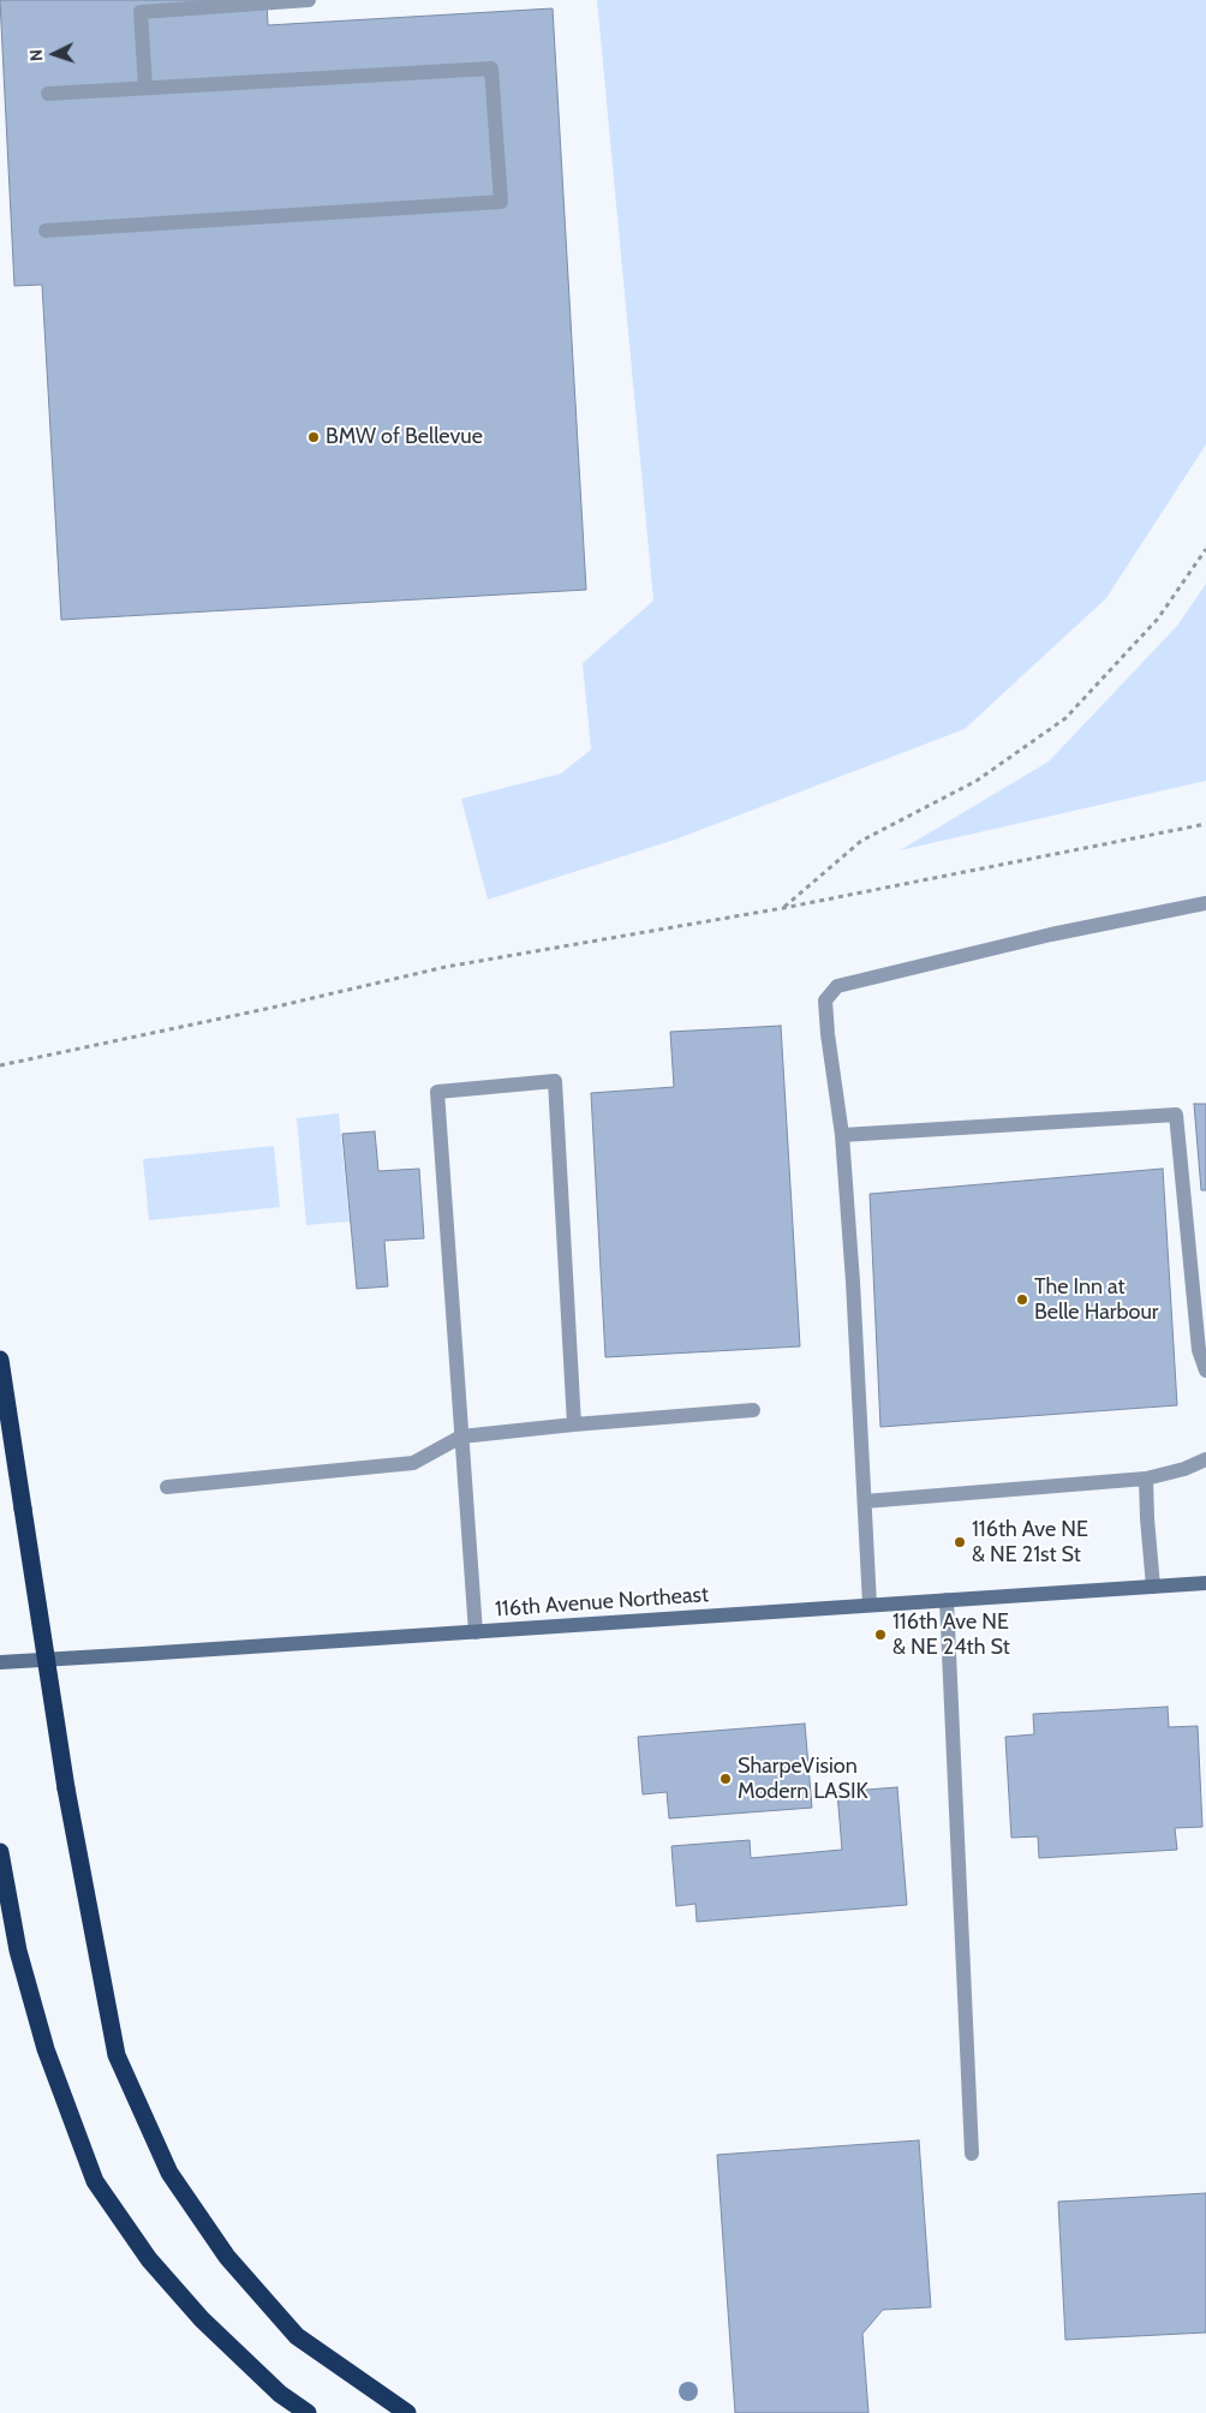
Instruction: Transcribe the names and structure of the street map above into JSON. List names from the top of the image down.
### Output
{
  "streets": {
    "main road": ["116th Avenue Northeast"]
  },
  "places": [
    "BMW of Bellevue",
    "The Inn at Belle Harbour",
    "116th Ave NE & NE 21st St",
    "116th Ave NE & NE 24th St",
    "SharpeVision Modern LASIK"
  ],
  "north": "left"
}
